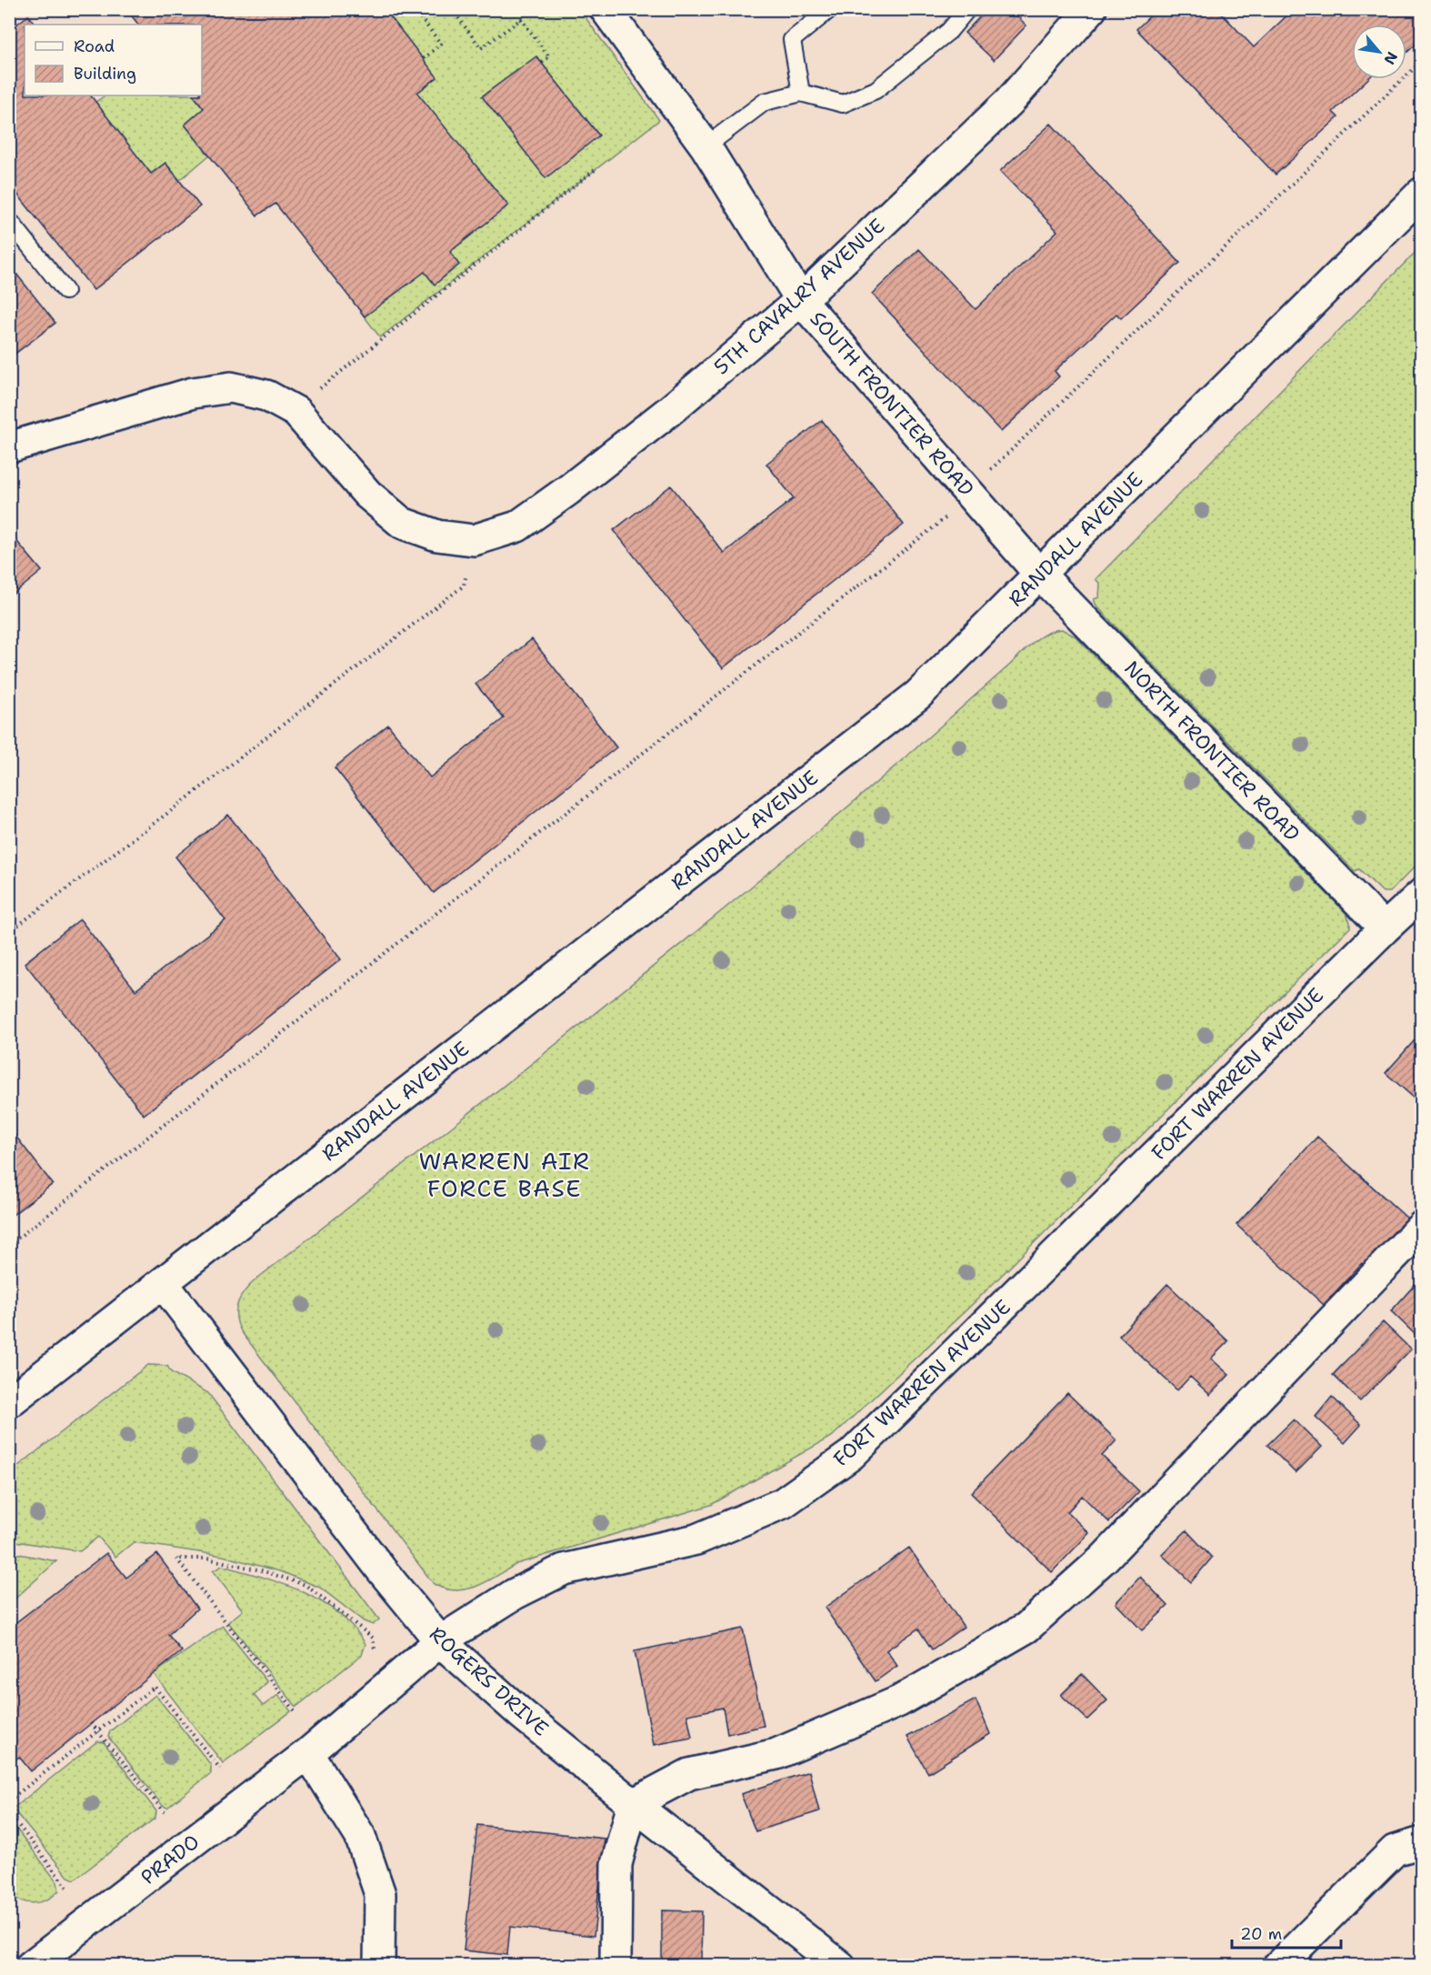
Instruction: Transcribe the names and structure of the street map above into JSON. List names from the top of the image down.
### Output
{
  "streets": {
    "street": [
      "5TH CAVALRY AVENUE",
      "SOUTH FRONTIER ROAD",
      "RANDALL AVENUE",
      "NORTH FRONTIER ROAD",
      "FORT WARREN AVENUE",
      "ROGERS DRIVE",
      "PRADO"
    ]
  },
  "crossings": [
    ["5TH CAVALRY AVENUE", "SOUTH FRONTIER ROAD"],
    ["SOUTH FRONTIER ROAD", "RANDALL AVENUE"],
    ["SOUTH FRONTIER ROAD", "NORTH FRONTIER ROAD"],
    ["RANDALL AVENUE", "NORTH FRONTIER ROAD"],
    ["RANDALL AVENUE", "ROGERS DRIVE"],
    ["NORTH FRONTIER ROAD", "FORT WARREN AVENUE"],
    ["FORT WARREN AVENUE", "ROGERS DRIVE"],
    ["FORT WARREN AVENUE", "PRADO"]
  ],
  "districts": ["WARREN AIR FORCE BASE"],
  "legend": ["Road", "Building"],
  "scale_bar": "20 m",
  "north": "bottom right"
}
